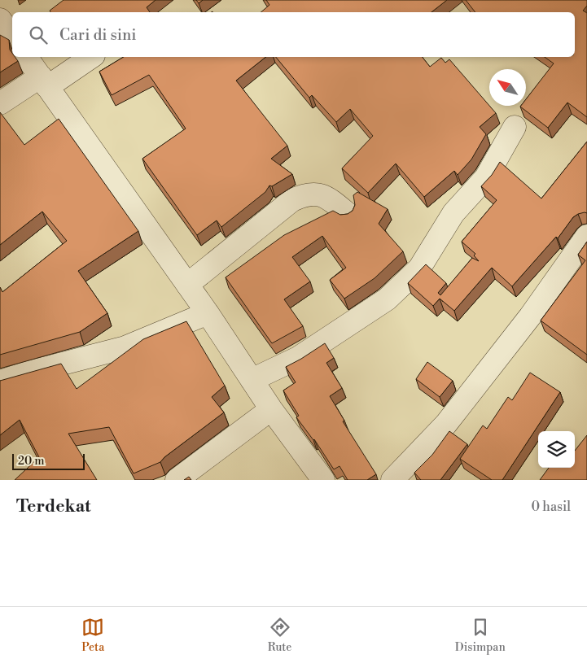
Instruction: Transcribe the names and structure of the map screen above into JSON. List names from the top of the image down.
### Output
{
  "scale_bar": "20 m",
  "north": "top left",
  "page": {
    "search": "Cari di sini",
    "scale": "20 m",
    "heading": ["Terdekat", "0 hasil"],
    "nav": ["Peta", "Rute", "Disimpan"]
  }
}
